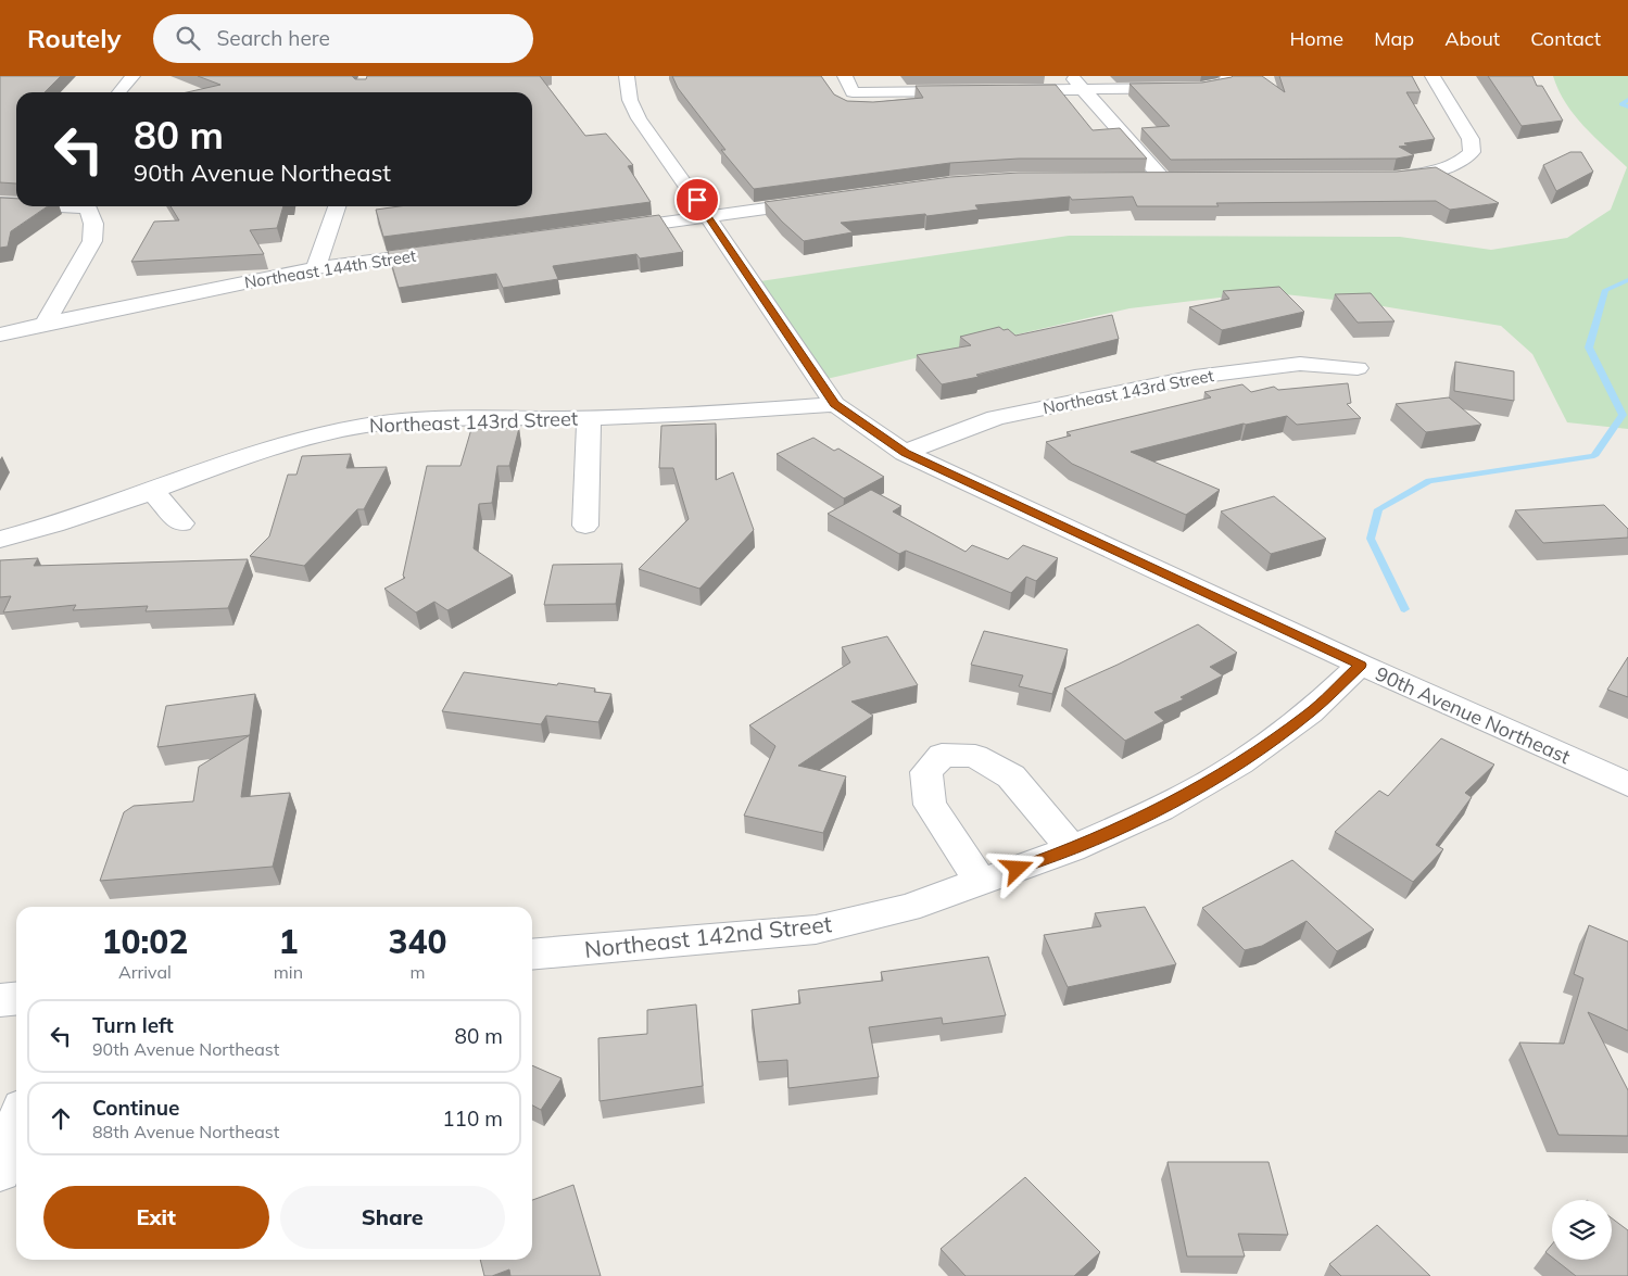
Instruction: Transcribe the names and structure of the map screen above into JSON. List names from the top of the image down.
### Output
{
  "streets": {
    "street": [
      "Northeast 144th Street",
      "Northeast 143rd Street",
      "90th Avenue Northeast",
      "Northeast 142nd Street"
    ]
  },
  "crossings": [
    ["Northeast 143rd Street", "90th Avenue Northeast"],
    ["90th Avenue Northeast", "Northeast 142nd Street"]
  ],
  "page": {
    "header": "Routely",
    "search": "Search here",
    "nav": [
      "Home",
      "Map",
      "About",
      "Contact"
    ],
    "turn": ["80 m", "90th Avenue Northeast"],
    "eta": [
      "10:02",
      "Arrival",
      "1",
      "min",
      "340",
      "m"
    ],
    "list": [
      {
        "name": "Turn left",
        "note": "90th Avenue Northeast",
        "value": "80 m"
      },
      {
        "name": "Continue",
        "note": "88th Avenue Northeast",
        "value": "110 m"
      }
    ],
    "buttons": ["Exit", "Share"]
  }
}
